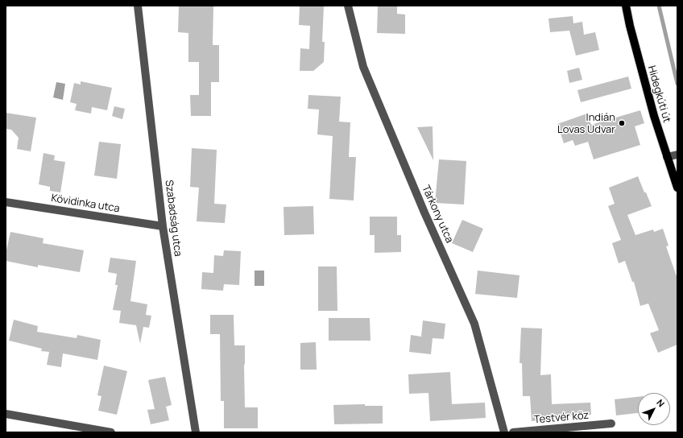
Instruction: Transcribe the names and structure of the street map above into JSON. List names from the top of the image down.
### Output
{
  "streets": {
    "main road": ["Hidegkúti út"],
    "street": [
      "Kövidinka utca",
      "Tárkony utca",
      "Szabadság utca",
      "Testvér köz"
    ]
  },
  "crossings": [
    ["Kövidinka utca", "Szabadság utca"]
  ],
  "places": ["Indián Lovas Udvar"],
  "north": "top right"
}
